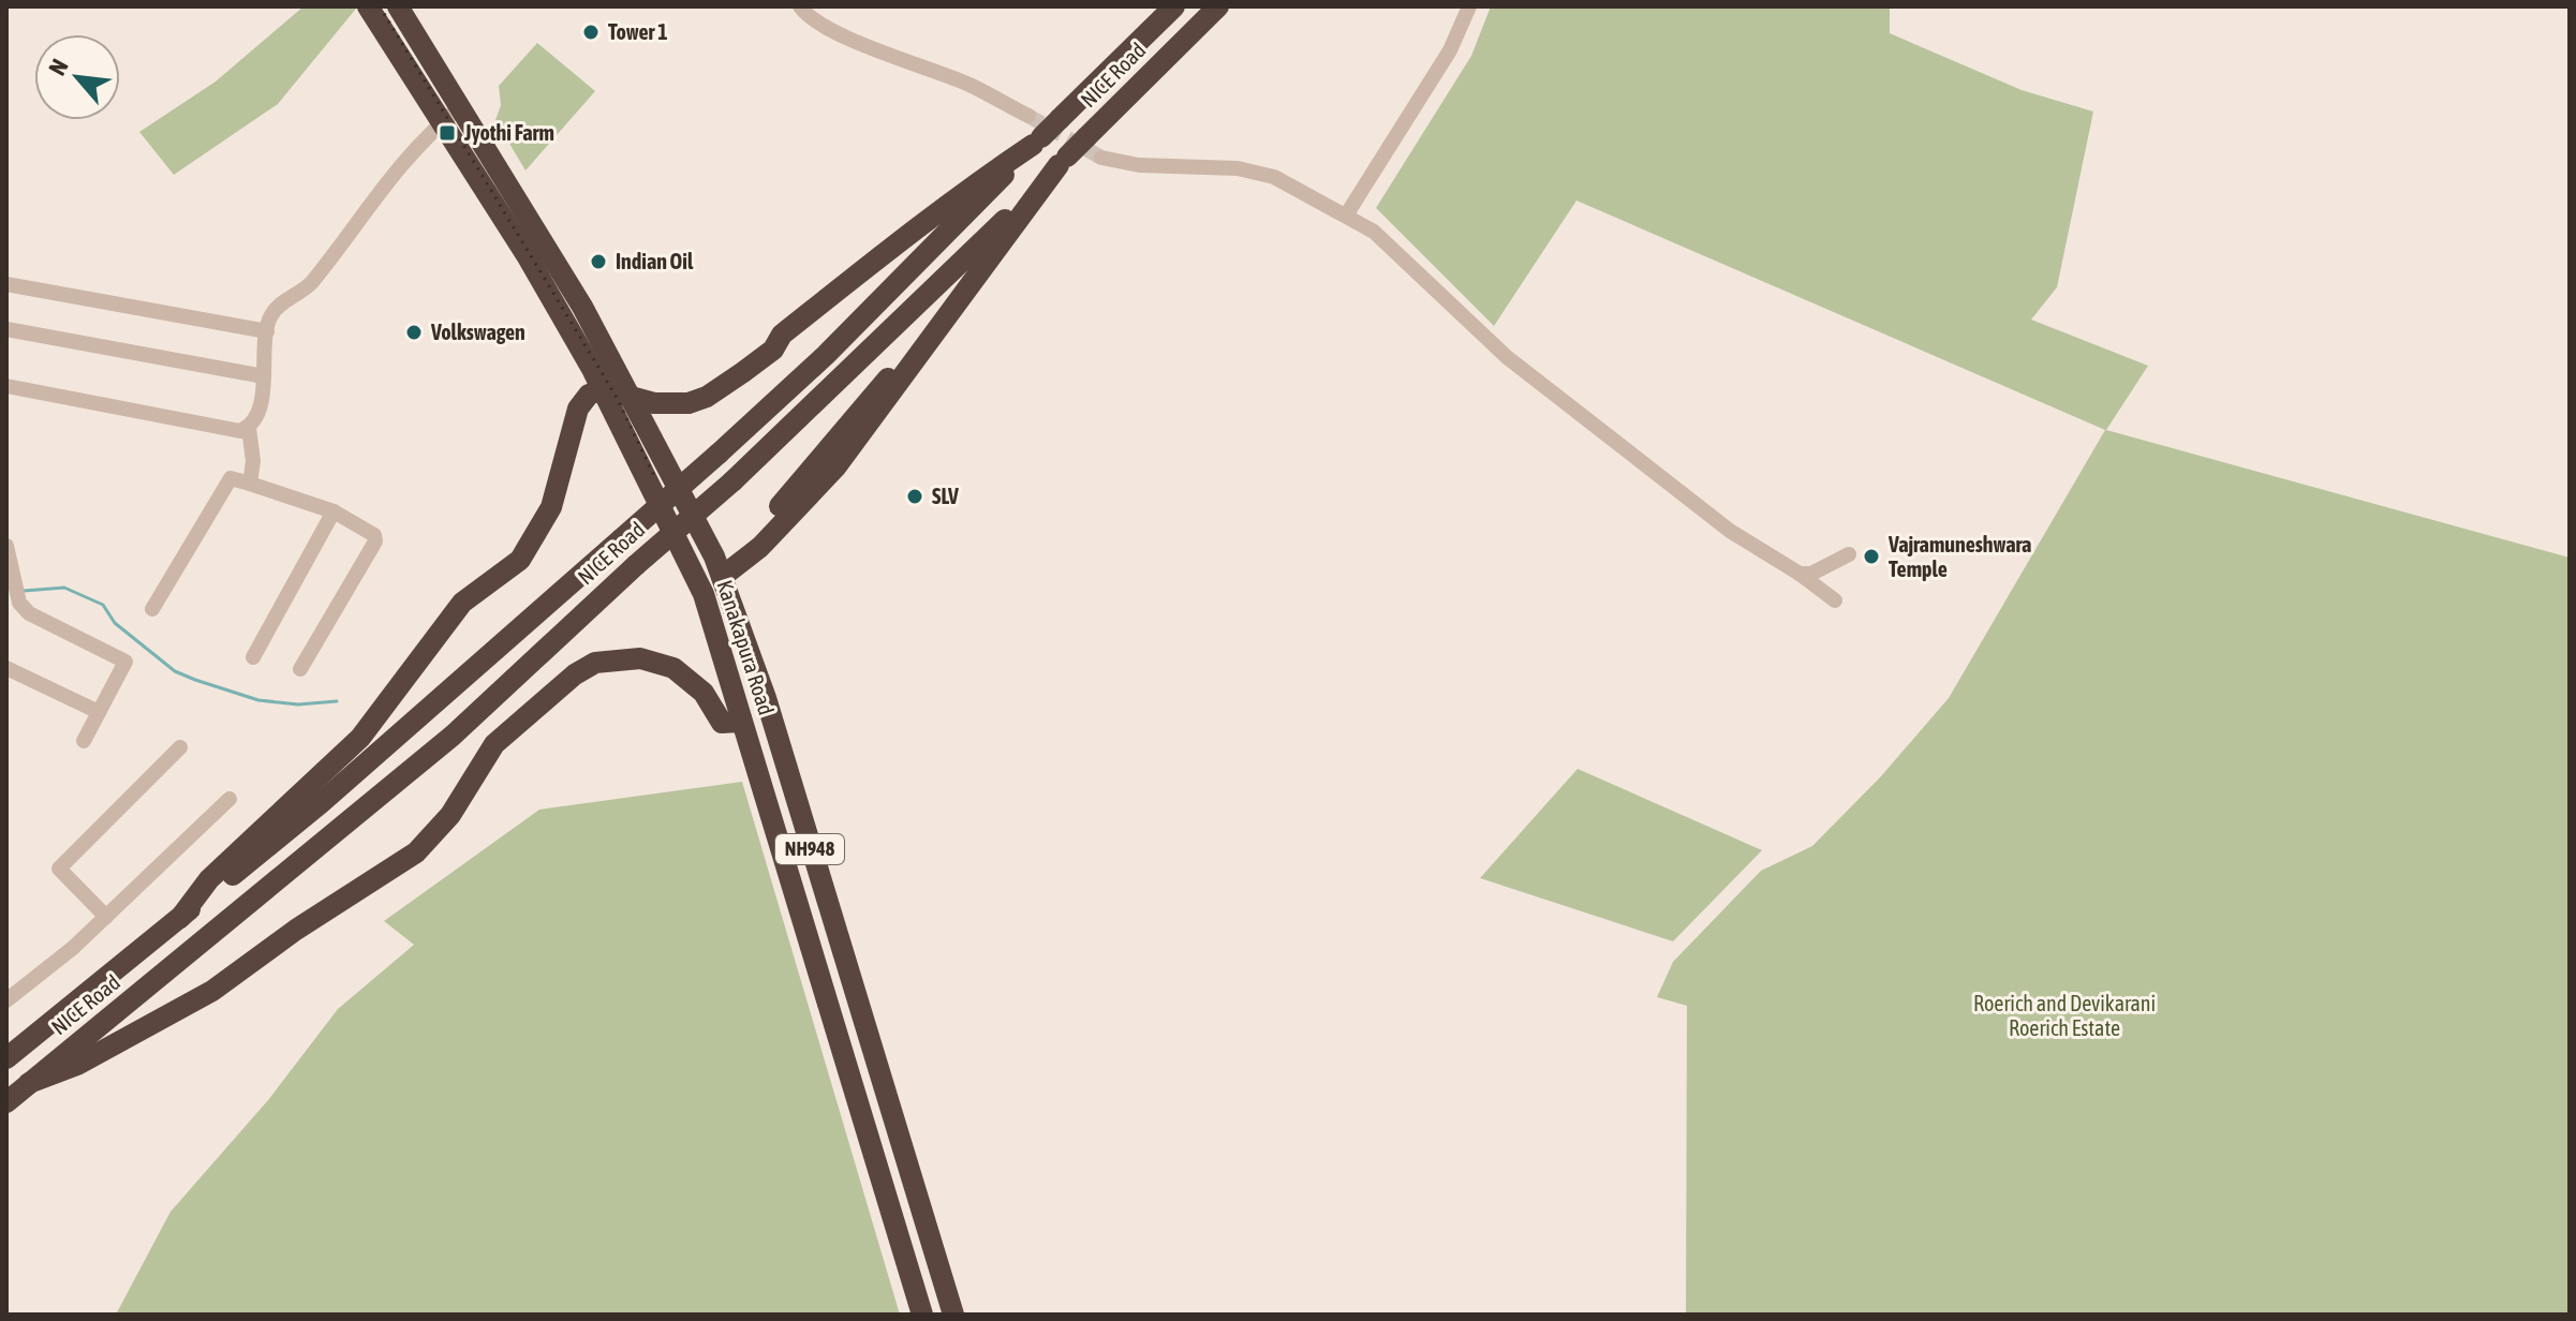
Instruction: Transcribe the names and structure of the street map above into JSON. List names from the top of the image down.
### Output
{
  "streets": {
    "highway": ["NICE Road", "Kanakapura Road", "NH948"]
  },
  "parks": ["Roerich and Devikarani Roerich Estate"],
  "places": {
    "other": [
      "Tower 1",
      "Indian Oil",
      "Volkswagen",
      "SLV",
      "Vajramuneshwara Temple"
    ],
    "transit": ["Jyothi Farm"]
  },
  "north": "top left"
}
